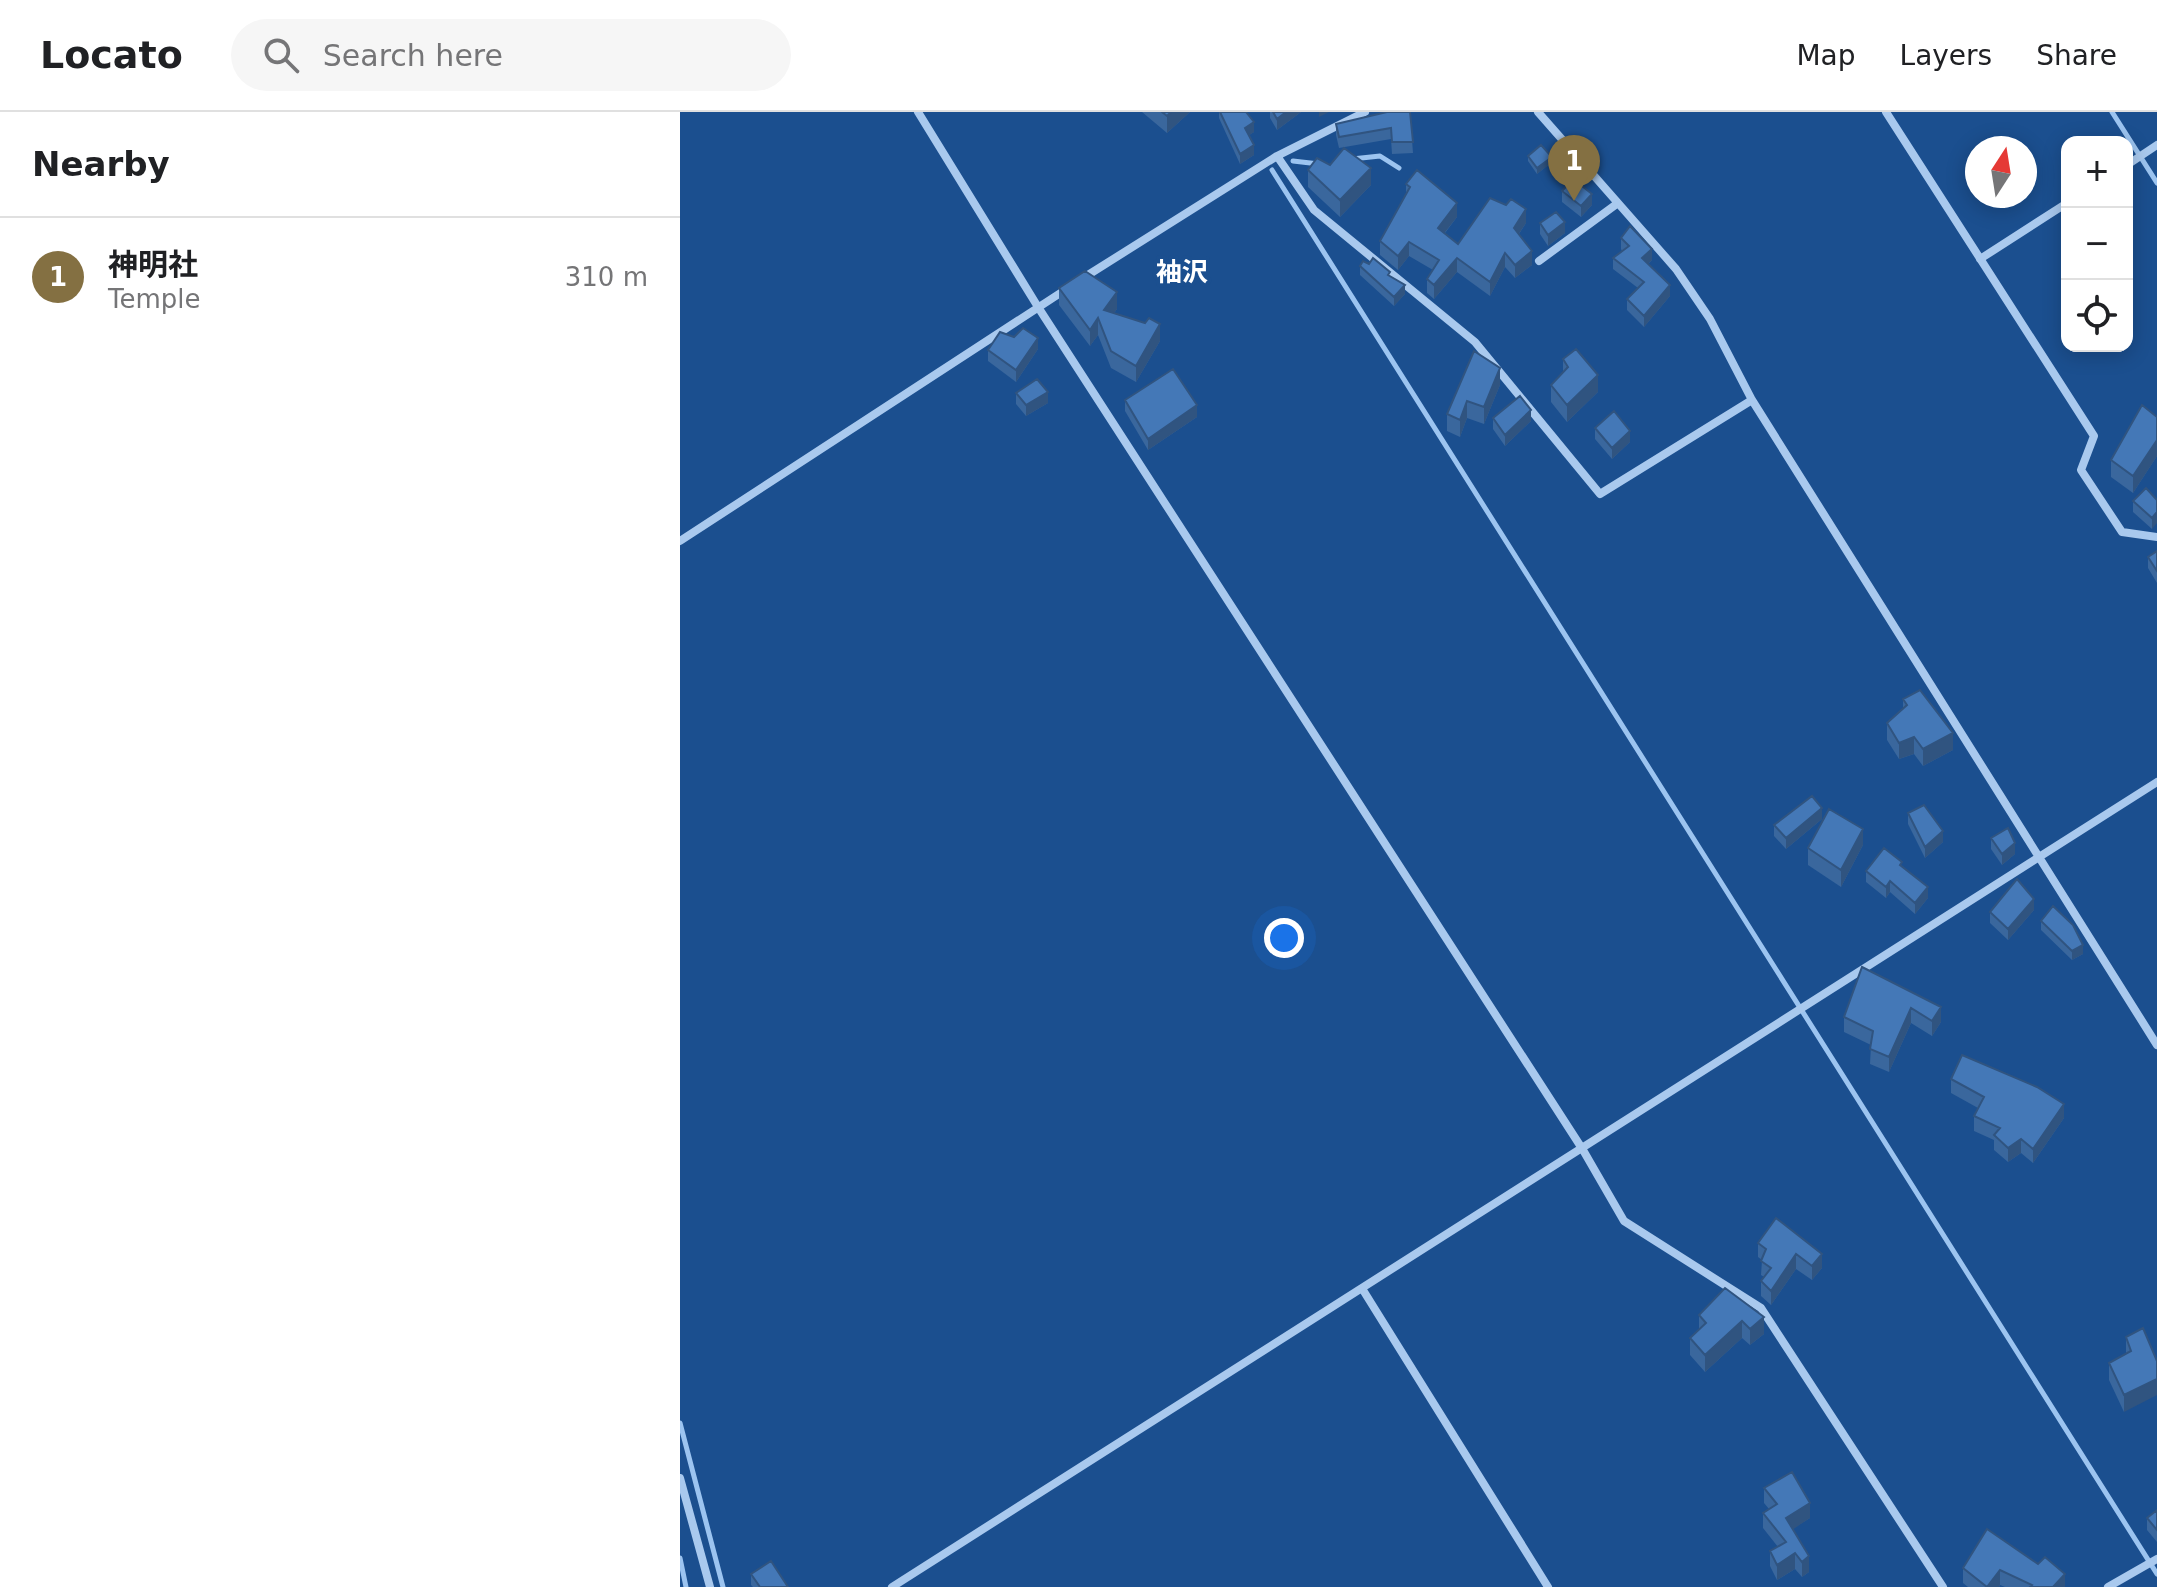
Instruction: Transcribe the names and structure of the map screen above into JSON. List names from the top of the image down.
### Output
{
  "districts": ["袖沢"],
  "north": "top",
  "page": {
    "header": "Locato",
    "search": "Search here",
    "nav": ["Map", "Layers", "Share"],
    "heading": "Nearby",
    "pins": "1",
    "map_buttons": ["+", "−"],
    "list": [
      {
        "mark": "1",
        "name": "神明社",
        "note": "Temple",
        "value": "310 m"
      }
    ]
  }
}
